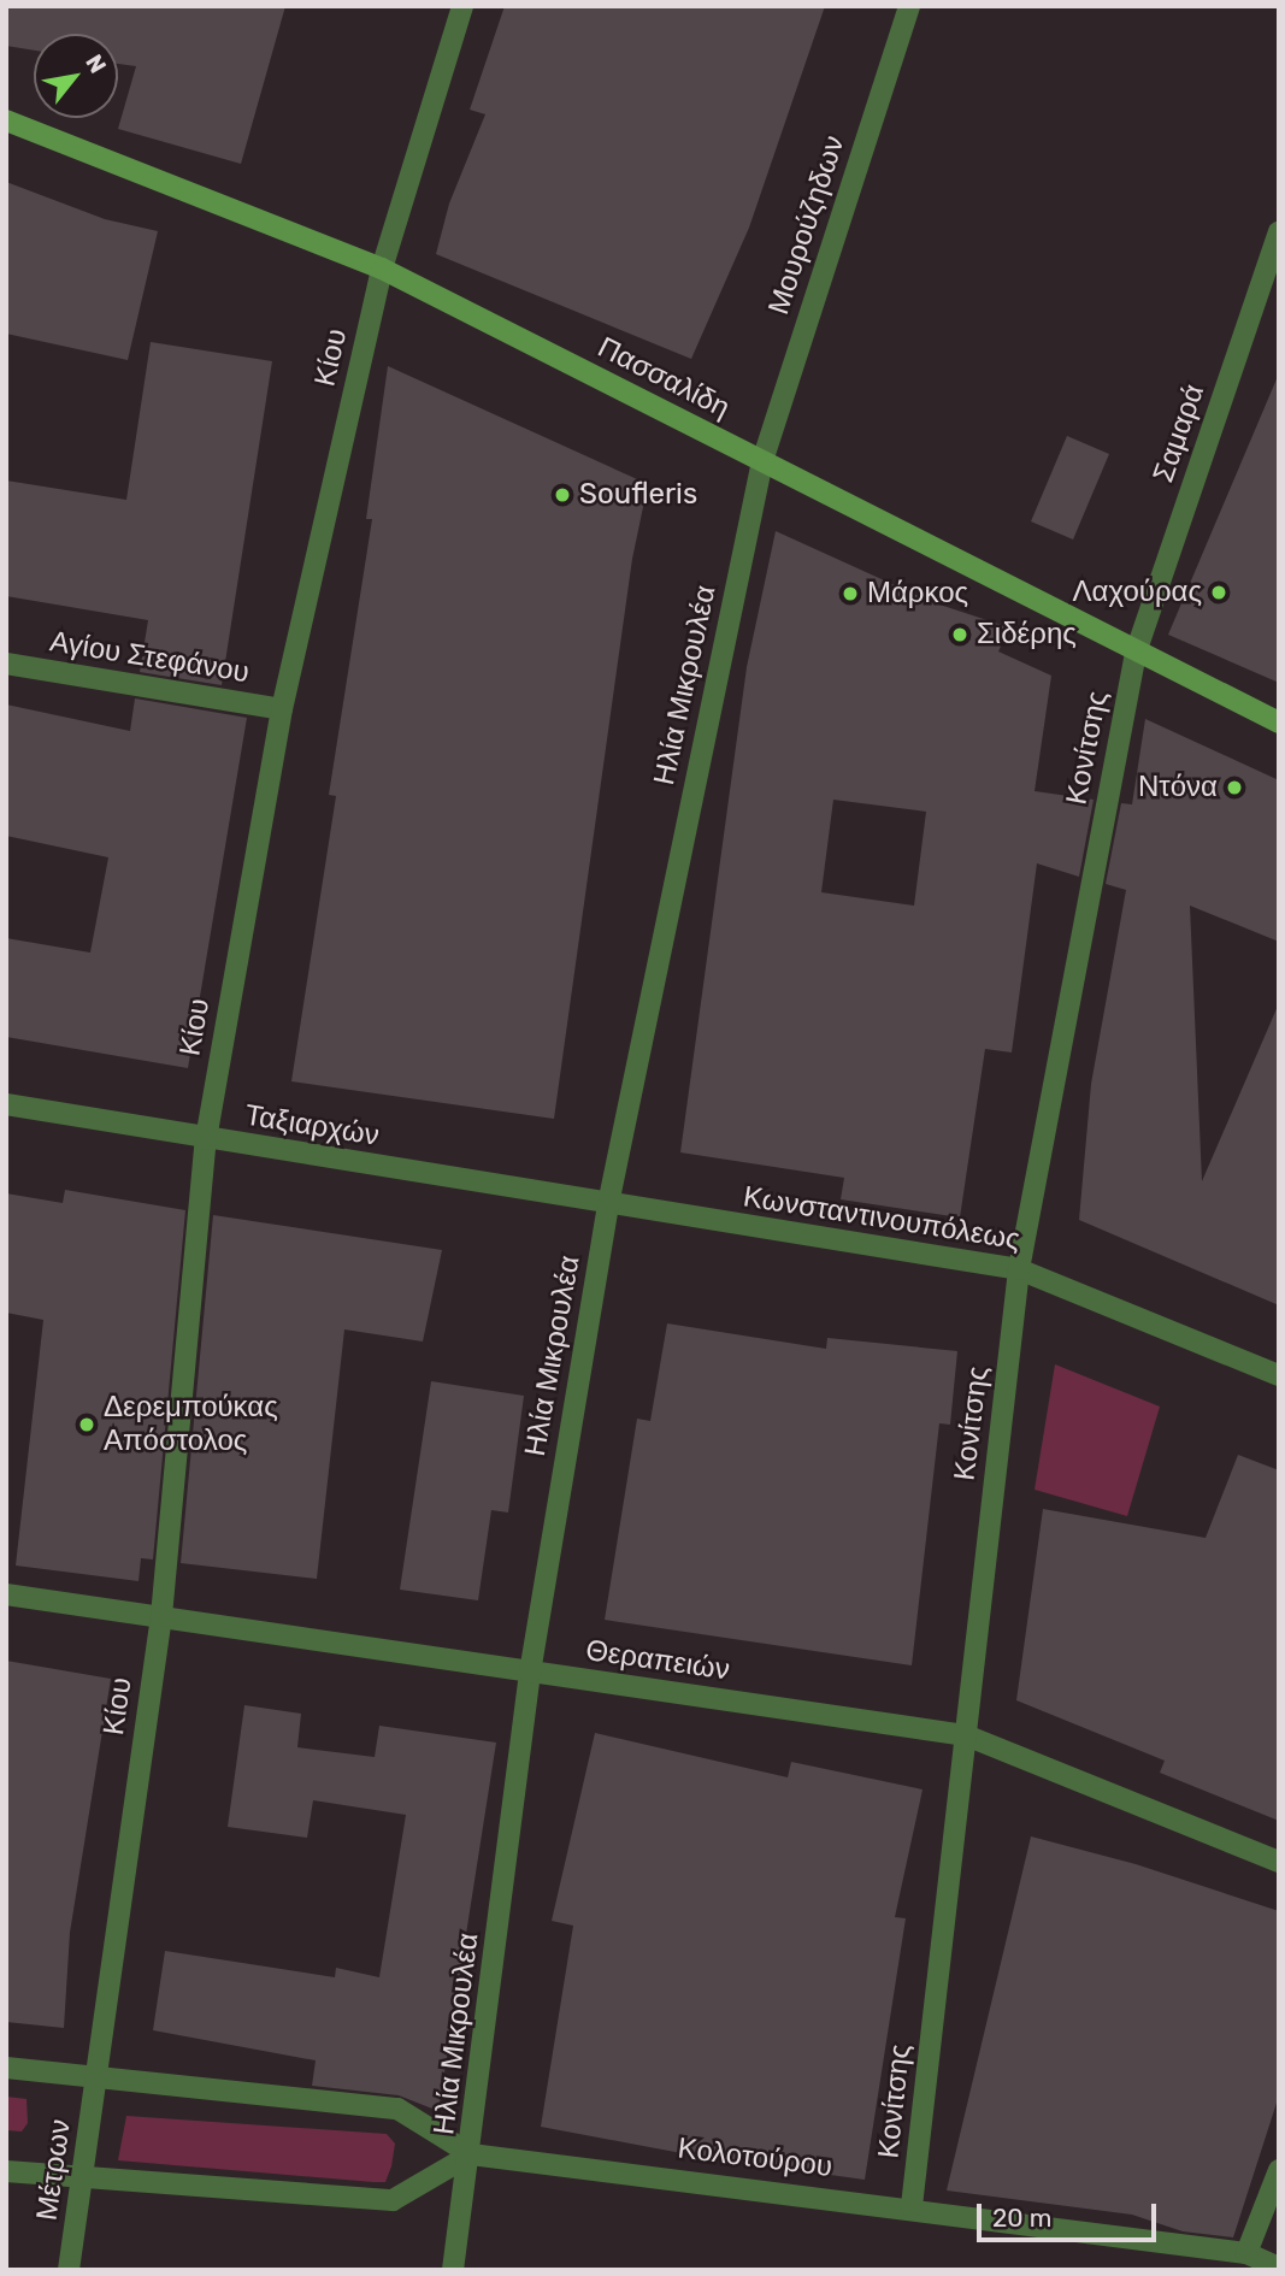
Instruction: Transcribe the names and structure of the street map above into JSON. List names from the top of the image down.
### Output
{
  "streets": {
    "main road": ["Πασσαλίδη"],
    "street": [
      "Μουρούζηδων",
      "Κίου",
      "Σαμαρά",
      "Αγίου Στεφάνου",
      "Ηλία Μικρουλέα",
      "Κονίτσης",
      "Ταξιαρχών",
      "Κωνσταντινουπόλεως",
      "Θεραπειών",
      "Κολοτούρου",
      "Μέτρων"
    ]
  },
  "crossings": [
    ["Μουρούζηδων", "Πασσαλίδη"],
    ["Μουρούζηδων", "Ηλία Μικρουλέα"],
    ["Κίου", "Πασσαλίδη"],
    ["Κίου", "Αγίου Στεφάνου"],
    ["Κίου", "Ταξιαρχών"],
    ["Κίου", "Θεραπειών"],
    ["Κίου", "Κολοτούρου"],
    ["Κίου", "Μέτρων"],
    ["Πασσαλίδη", "Σαμαρά"],
    ["Πασσαλίδη", "Ηλία Μικρουλέα"],
    ["Πασσαλίδη", "Κονίτσης"],
    ["Σαμαρά", "Κονίτσης"],
    ["Ηλία Μικρουλέα", "Ταξιαρχών"],
    ["Ηλία Μικρουλέα", "Κωνσταντινουπόλεως"],
    ["Ηλία Μικρουλέα", "Θεραπειών"],
    ["Ηλία Μικρουλέα", "Κολοτούρου"],
    ["Κονίτσης", "Κωνσταντινουπόλεως"],
    ["Κονίτσης", "Θεραπειών"],
    ["Κονίτσης", "Κολοτούρου"],
    ["Ταξιαρχών", "Κωνσταντινουπόλεως"],
    ["Κολοτούρου", "Μέτρων"]
  ],
  "places": [
    "Soufleris",
    "Λαχούρας",
    "Μάρκος",
    "Σιδέρης",
    "Ντόνα",
    "Δερεμπούκας Απόστολος"
  ],
  "scale_bar": "20 m",
  "north": "top right"
}
